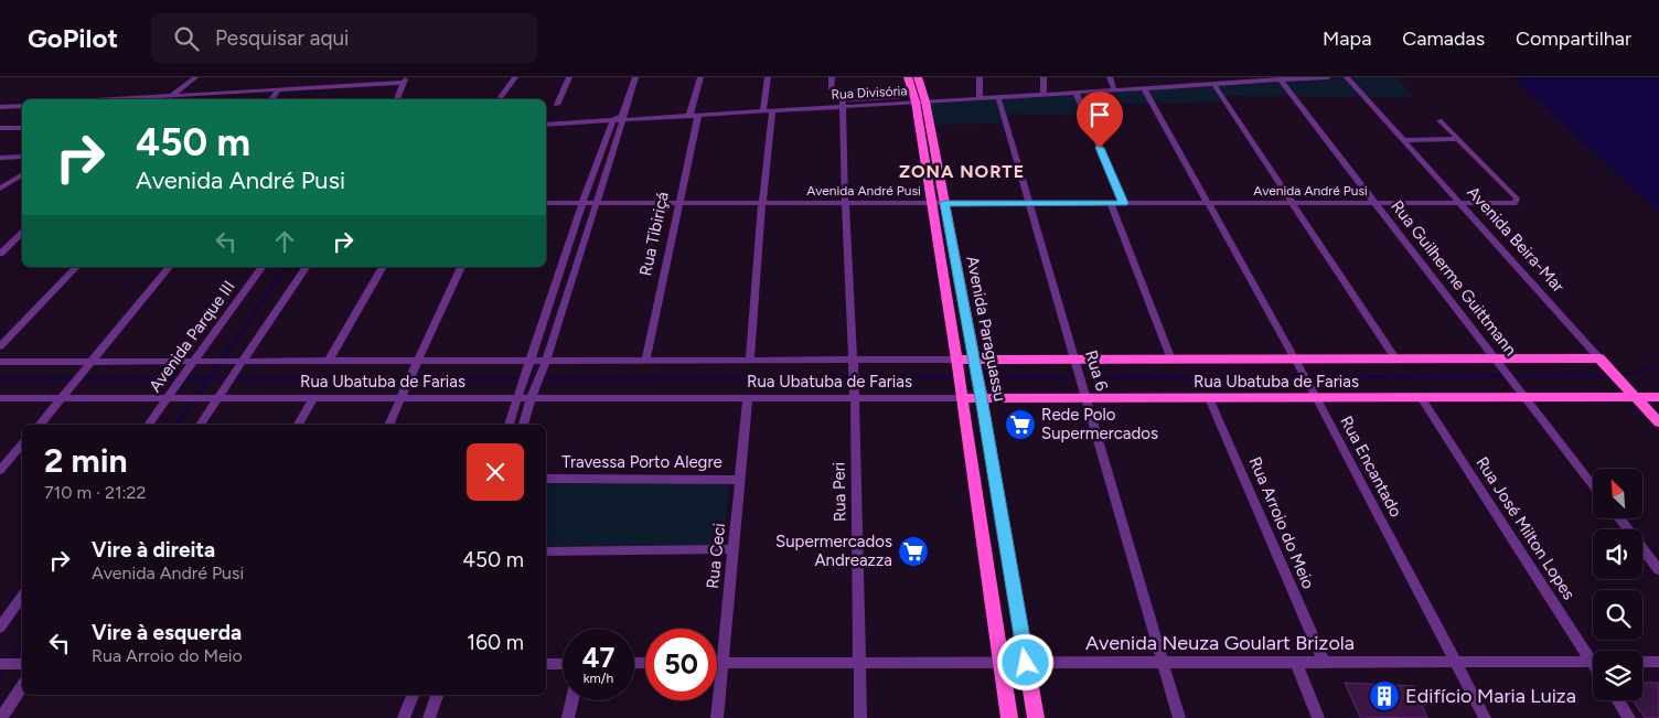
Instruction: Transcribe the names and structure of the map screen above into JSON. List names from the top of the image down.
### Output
{
  "streets": {
    "main road": ["Avenida Beira-Mar", "Avenida Paraguassu", "Rua Ubatuba de Farias"],
    "street": [
      "Rua Divisória",
      "Avenida André Pusi",
      "Rua Tibiriçá",
      "Rua Guilherme Guittmann",
      "Avenida Parque III",
      "Rua 6",
      "Travessa Porto Alegre",
      "Rua Encantado",
      "Rua Peri",
      "Rua Arroio do Meio",
      "Rua José Milton Lopes",
      "Rua Ceci",
      "Avenida Neuza Goulart Brizola"
    ]
  },
  "crossings": [
    ["Rua Divisória", "Rua Tibiriçá"],
    ["Rua Divisória", "Rua Guilherme Guittmann"],
    ["Rua Divisória", "Avenida Paraguassu"],
    ["Rua Divisória", "Rua 6"],
    ["Rua Divisória", "Rua Encantado"],
    ["Avenida André Pusi", "Rua Tibiriçá"],
    ["Avenida André Pusi", "Avenida Beira-Mar"],
    ["Avenida André Pusi", "Rua Guilherme Guittmann"],
    ["Avenida André Pusi", "Avenida Paraguassu"],
    ["Avenida André Pusi", "Rua 6"],
    ["Avenida André Pusi", "Rua Encantado"],
    ["Rua Tibiriçá", "Rua Ubatuba de Farias"],
    ["Avenida Beira-Mar", "Rua Ubatuba de Farias"],
    ["Rua Guilherme Guittmann", "Rua Ubatuba de Farias"],
    ["Avenida Paraguassu", "Rua Ubatuba de Farias"],
    ["Avenida Paraguassu", "Avenida Neuza Goulart Brizola"],
    ["Avenida Parque III", "Rua Ubatuba de Farias"],
    ["Rua 6", "Rua Ubatuba de Farias"],
    ["Rua 6", "Avenida Neuza Goulart Brizola"],
    ["Rua Ubatuba de Farias", "Rua Encantado"],
    ["Rua Ubatuba de Farias", "Rua Peri"],
    ["Rua Ubatuba de Farias", "Rua Arroio do Meio"],
    ["Rua Ubatuba de Farias", "Rua José Milton Lopes"],
    ["Rua Ubatuba de Farias", "Rua Ceci"],
    ["Travessa Porto Alegre", "Rua Ceci"],
    ["Rua Encantado", "Avenida Neuza Goulart Brizola"],
    ["Rua Peri", "Avenida Neuza Goulart Brizola"],
    ["Rua Arroio do Meio", "Avenida Neuza Goulart Brizola"],
    ["Rua Ceci", "Avenida Neuza Goulart Brizola"]
  ],
  "districts": ["ZONA NORTE"],
  "places": {
    "supermarket": ["Rede Polo Supermercados", "Supermercados Andreazza"],
    "building": ["Edifício Maria Luiza"]
  },
  "north": "top left",
  "page": {
    "header": "GoPilot",
    "search": "Pesquisar aqui",
    "nav": ["Mapa", "Camadas", "Compartilhar"],
    "turn": ["450 m", "Avenida André Pusi"],
    "heading": ["2 min", "710 m · 21:22"],
    "list": [
      {
        "name": "Vire à direita",
        "note": "Avenida André Pusi",
        "value": "450 m"
      },
      {
        "name": "Vire à esquerda",
        "note": "Rua Arroio do Meio",
        "value": "160 m"
      }
    ],
    "speed": "47 km/h",
    "limit": "50"
  }
}
